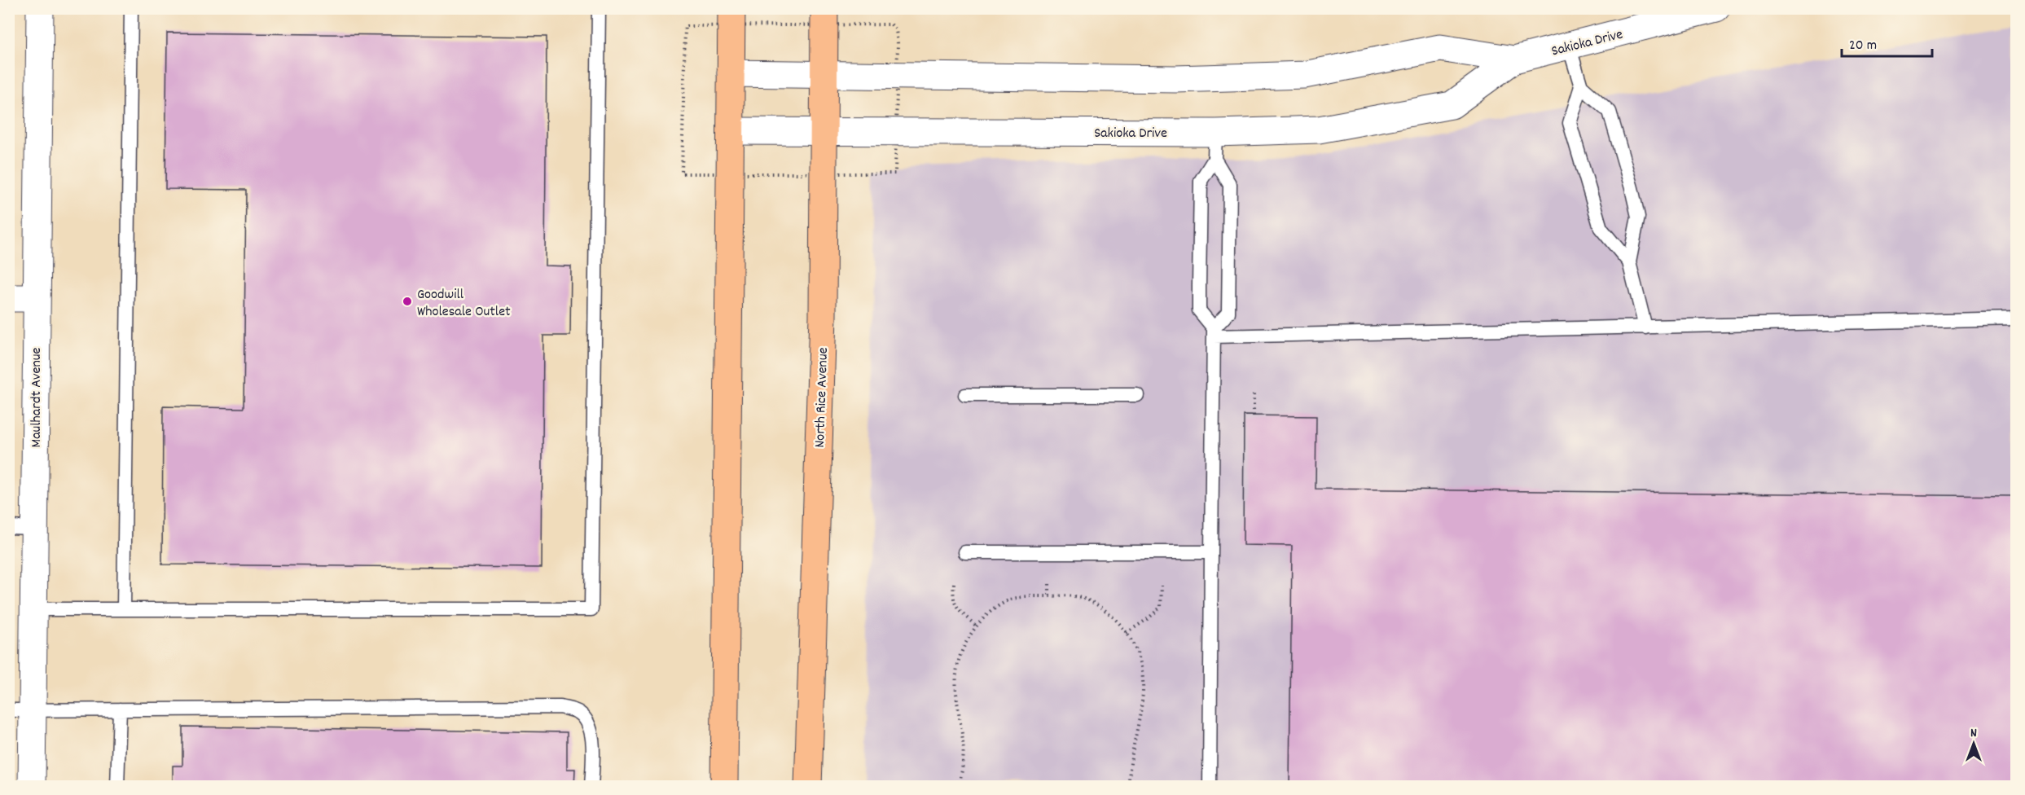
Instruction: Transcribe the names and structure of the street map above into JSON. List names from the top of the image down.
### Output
{
  "streets": {
    "highway": ["North Rice Avenue"],
    "street": ["Sakioka Drive", "Maulhardt Avenue"]
  },
  "crossings": [
    ["Sakioka Drive", "North Rice Avenue"]
  ],
  "places": ["Goodwill Wholesale Outlet"],
  "scale_bar": "20 m",
  "north": "top"
}
